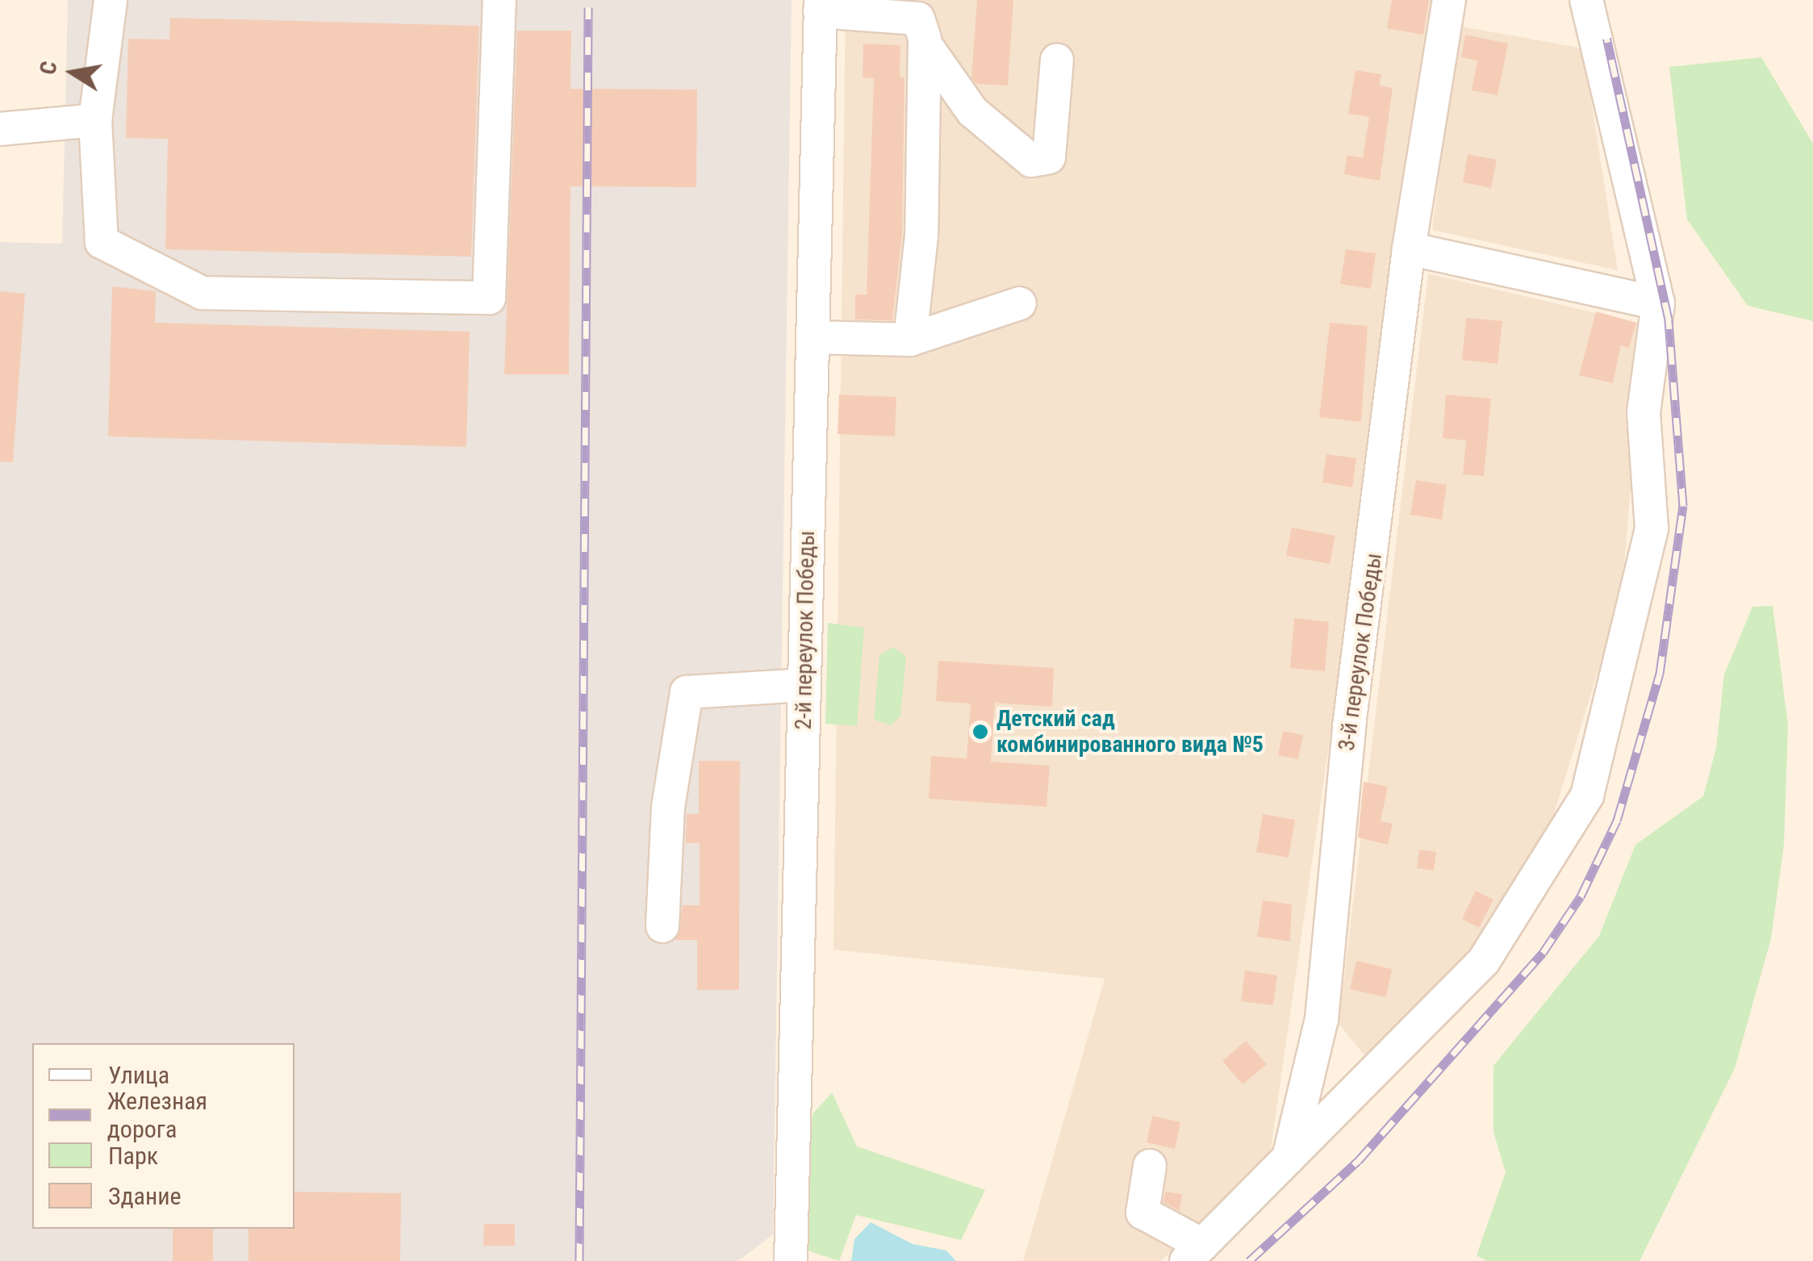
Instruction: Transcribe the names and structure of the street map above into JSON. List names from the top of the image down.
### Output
{
  "streets": {
    "street": ["2-й переулок Победы", "3-й переулок Победы"]
  },
  "places": ["Детский сад комбинированного вида №5"],
  "legend": [
    "Улица",
    "Железная дорога",
    "Парк",
    "Здание"
  ],
  "north": "left"
}
